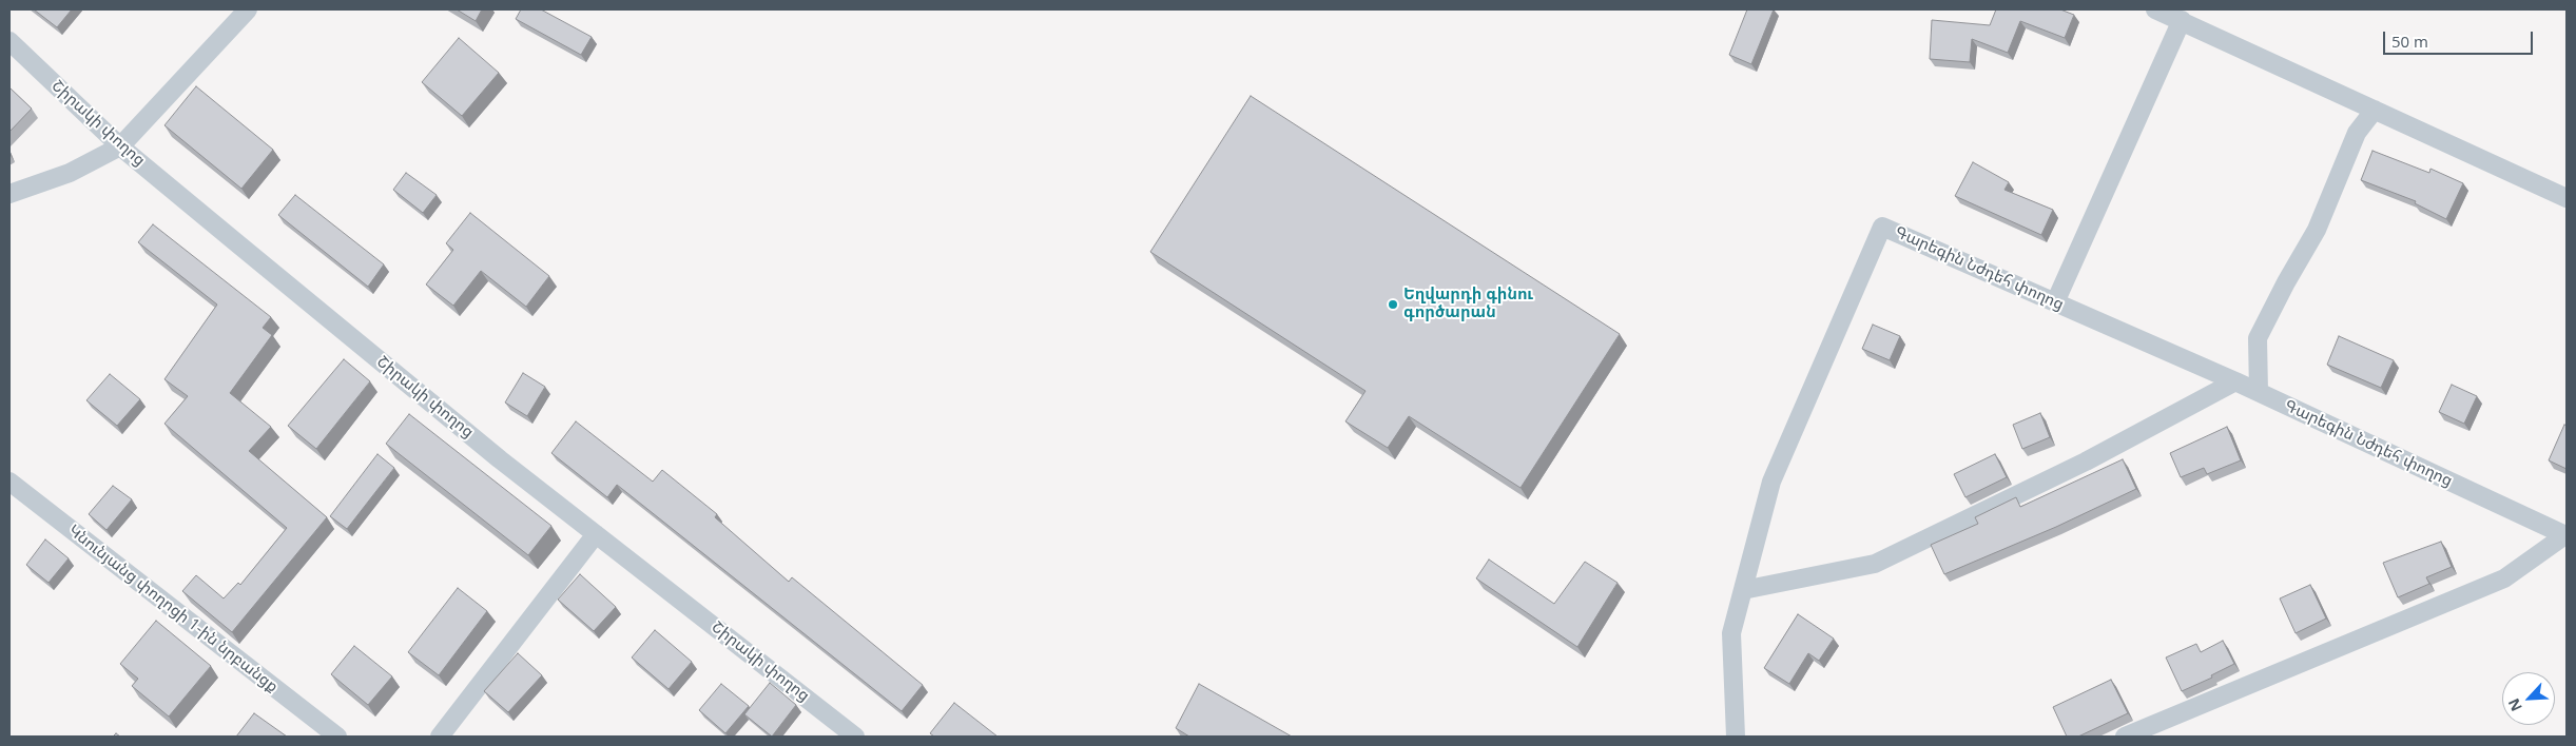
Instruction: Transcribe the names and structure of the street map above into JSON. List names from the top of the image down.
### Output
{
  "streets": {
    "street": ["Շիրակի փողոց", "Գարեգին Նժդեհ փողոց", "Կնունյանց փողոցի 1-ին նրբանցք"]
  },
  "places": ["Եղվարդի գինու գործարան"],
  "scale_bar": "50 m",
  "north": "bottom left"
}
